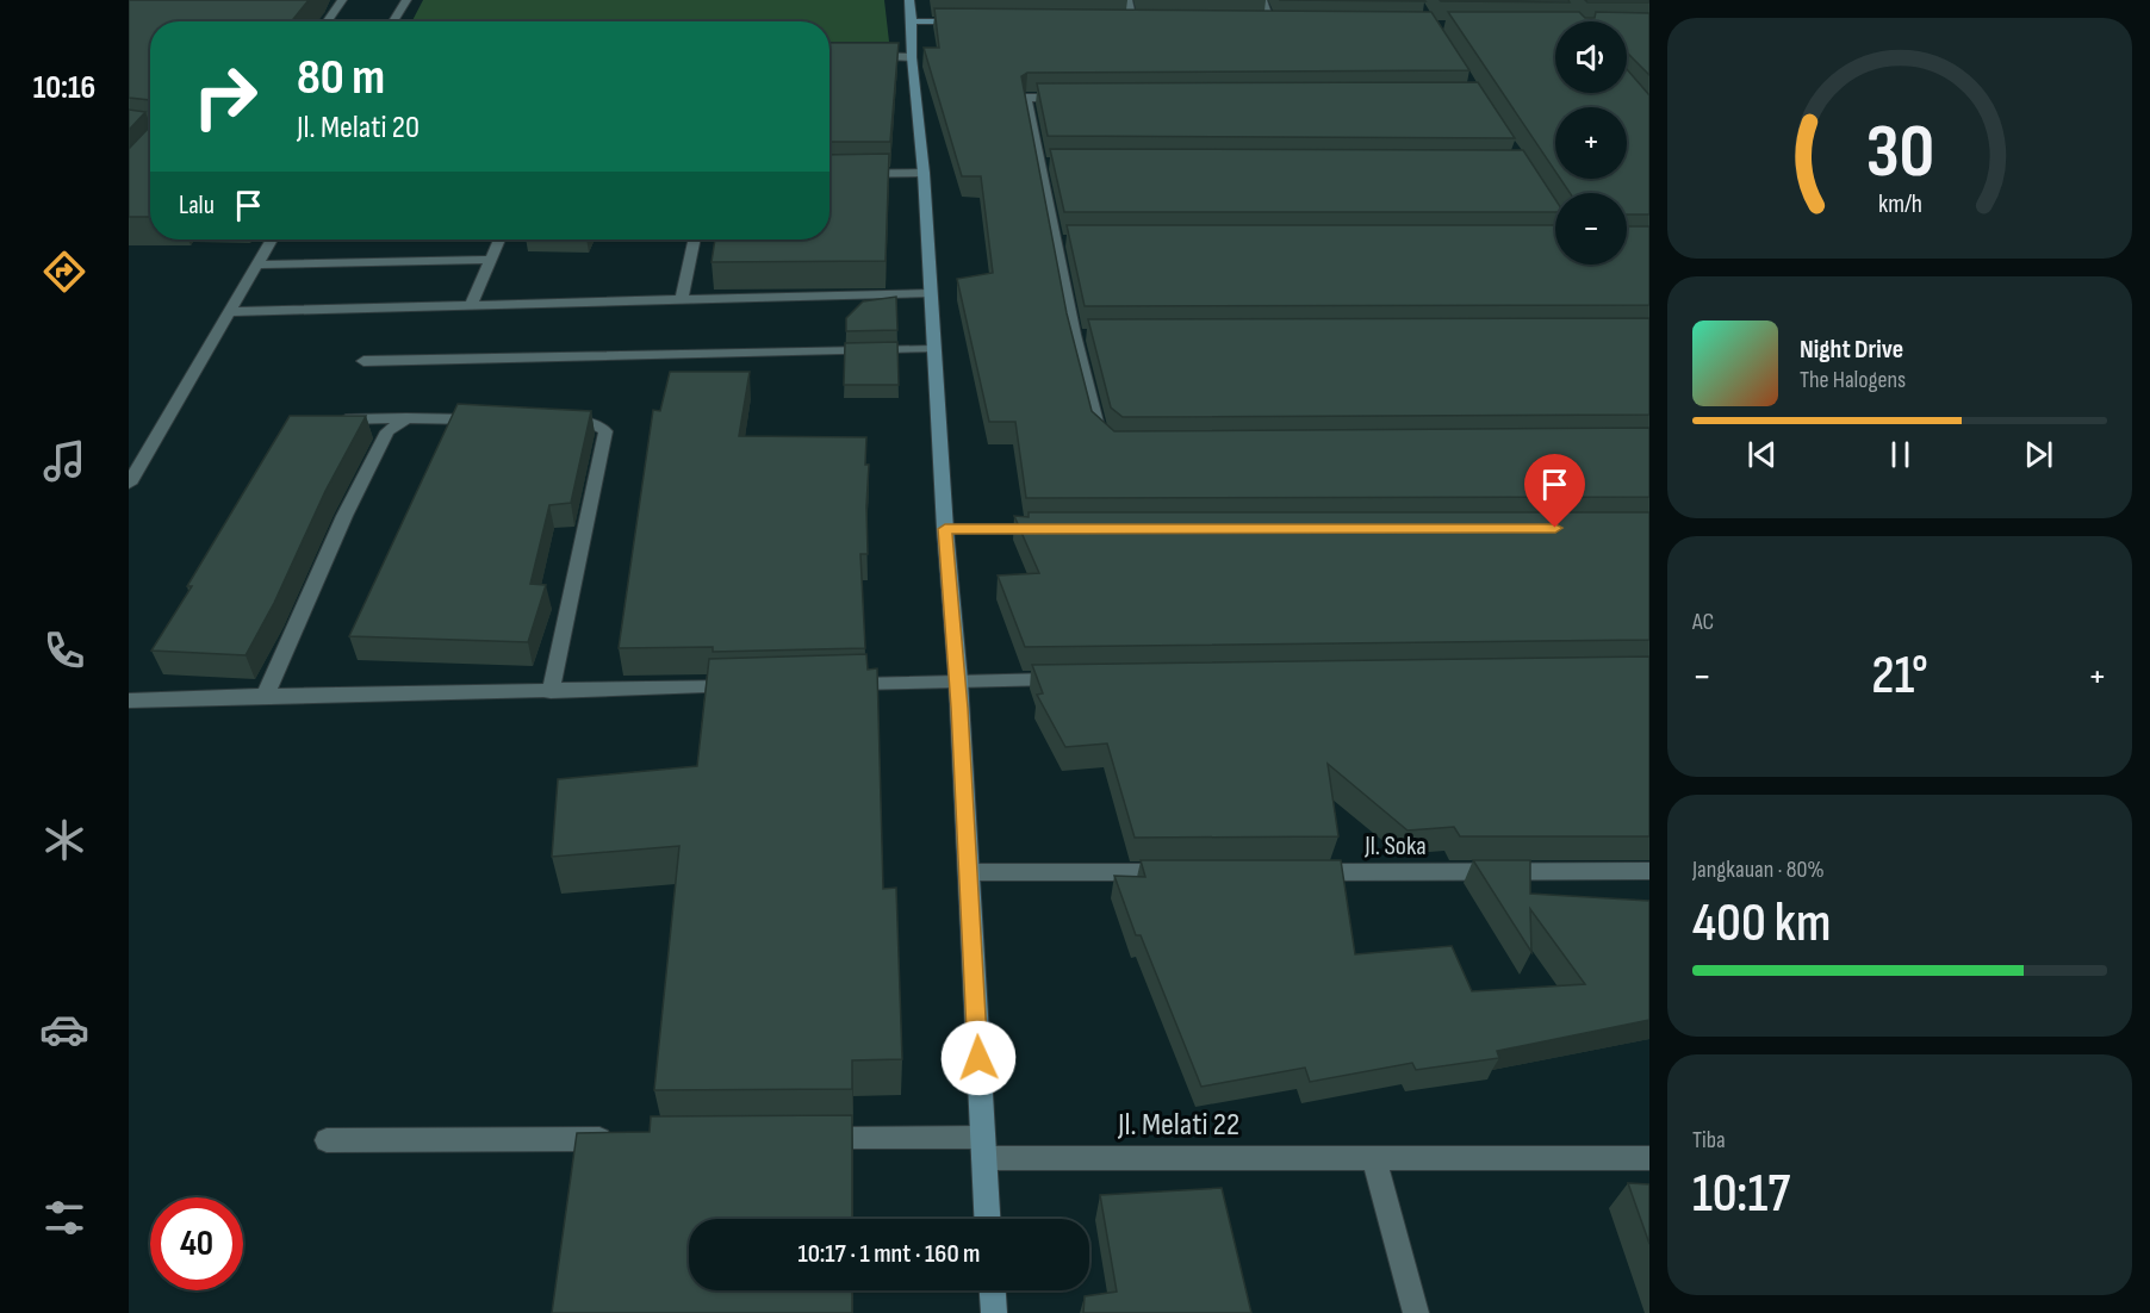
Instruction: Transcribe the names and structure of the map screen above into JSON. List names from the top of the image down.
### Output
{
  "streets": {
    "street": ["Jl. Soka", "Jl. Melati 22"]
  },
  "page": {
    "tabs": "10:16",
    "map_buttons": ["+", "−"],
    "turn": ["80 m", "Jl. Melati 20"],
    "then": "Lalu",
    "song": ["Night Drive", "The Halogens"],
    "tile": [
      "AC",
      ["Jangkauan · 80%", "400 km"],
      ["Tiba", "10:17"]
    ],
    "heat": ["−", "21°", "+"],
    "limit": "40",
    "trip": "10:17 · 1 mnt · 160 m",
    "gauge": ["30", "km/h"]
  }
}
